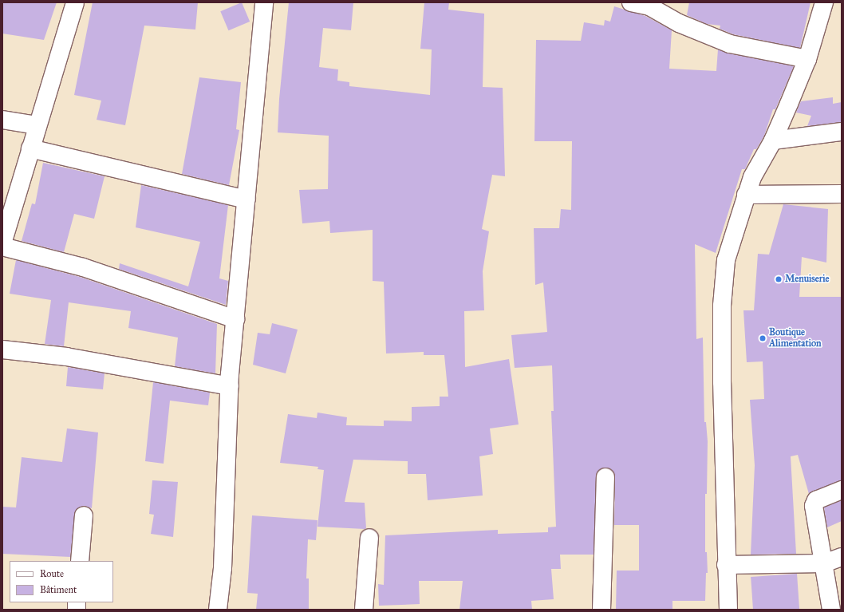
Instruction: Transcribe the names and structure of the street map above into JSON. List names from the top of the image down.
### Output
{
  "places": ["Menuiserie", "Boutique Alimentation"],
  "legend": ["Route", "Bâtiment"]
}
